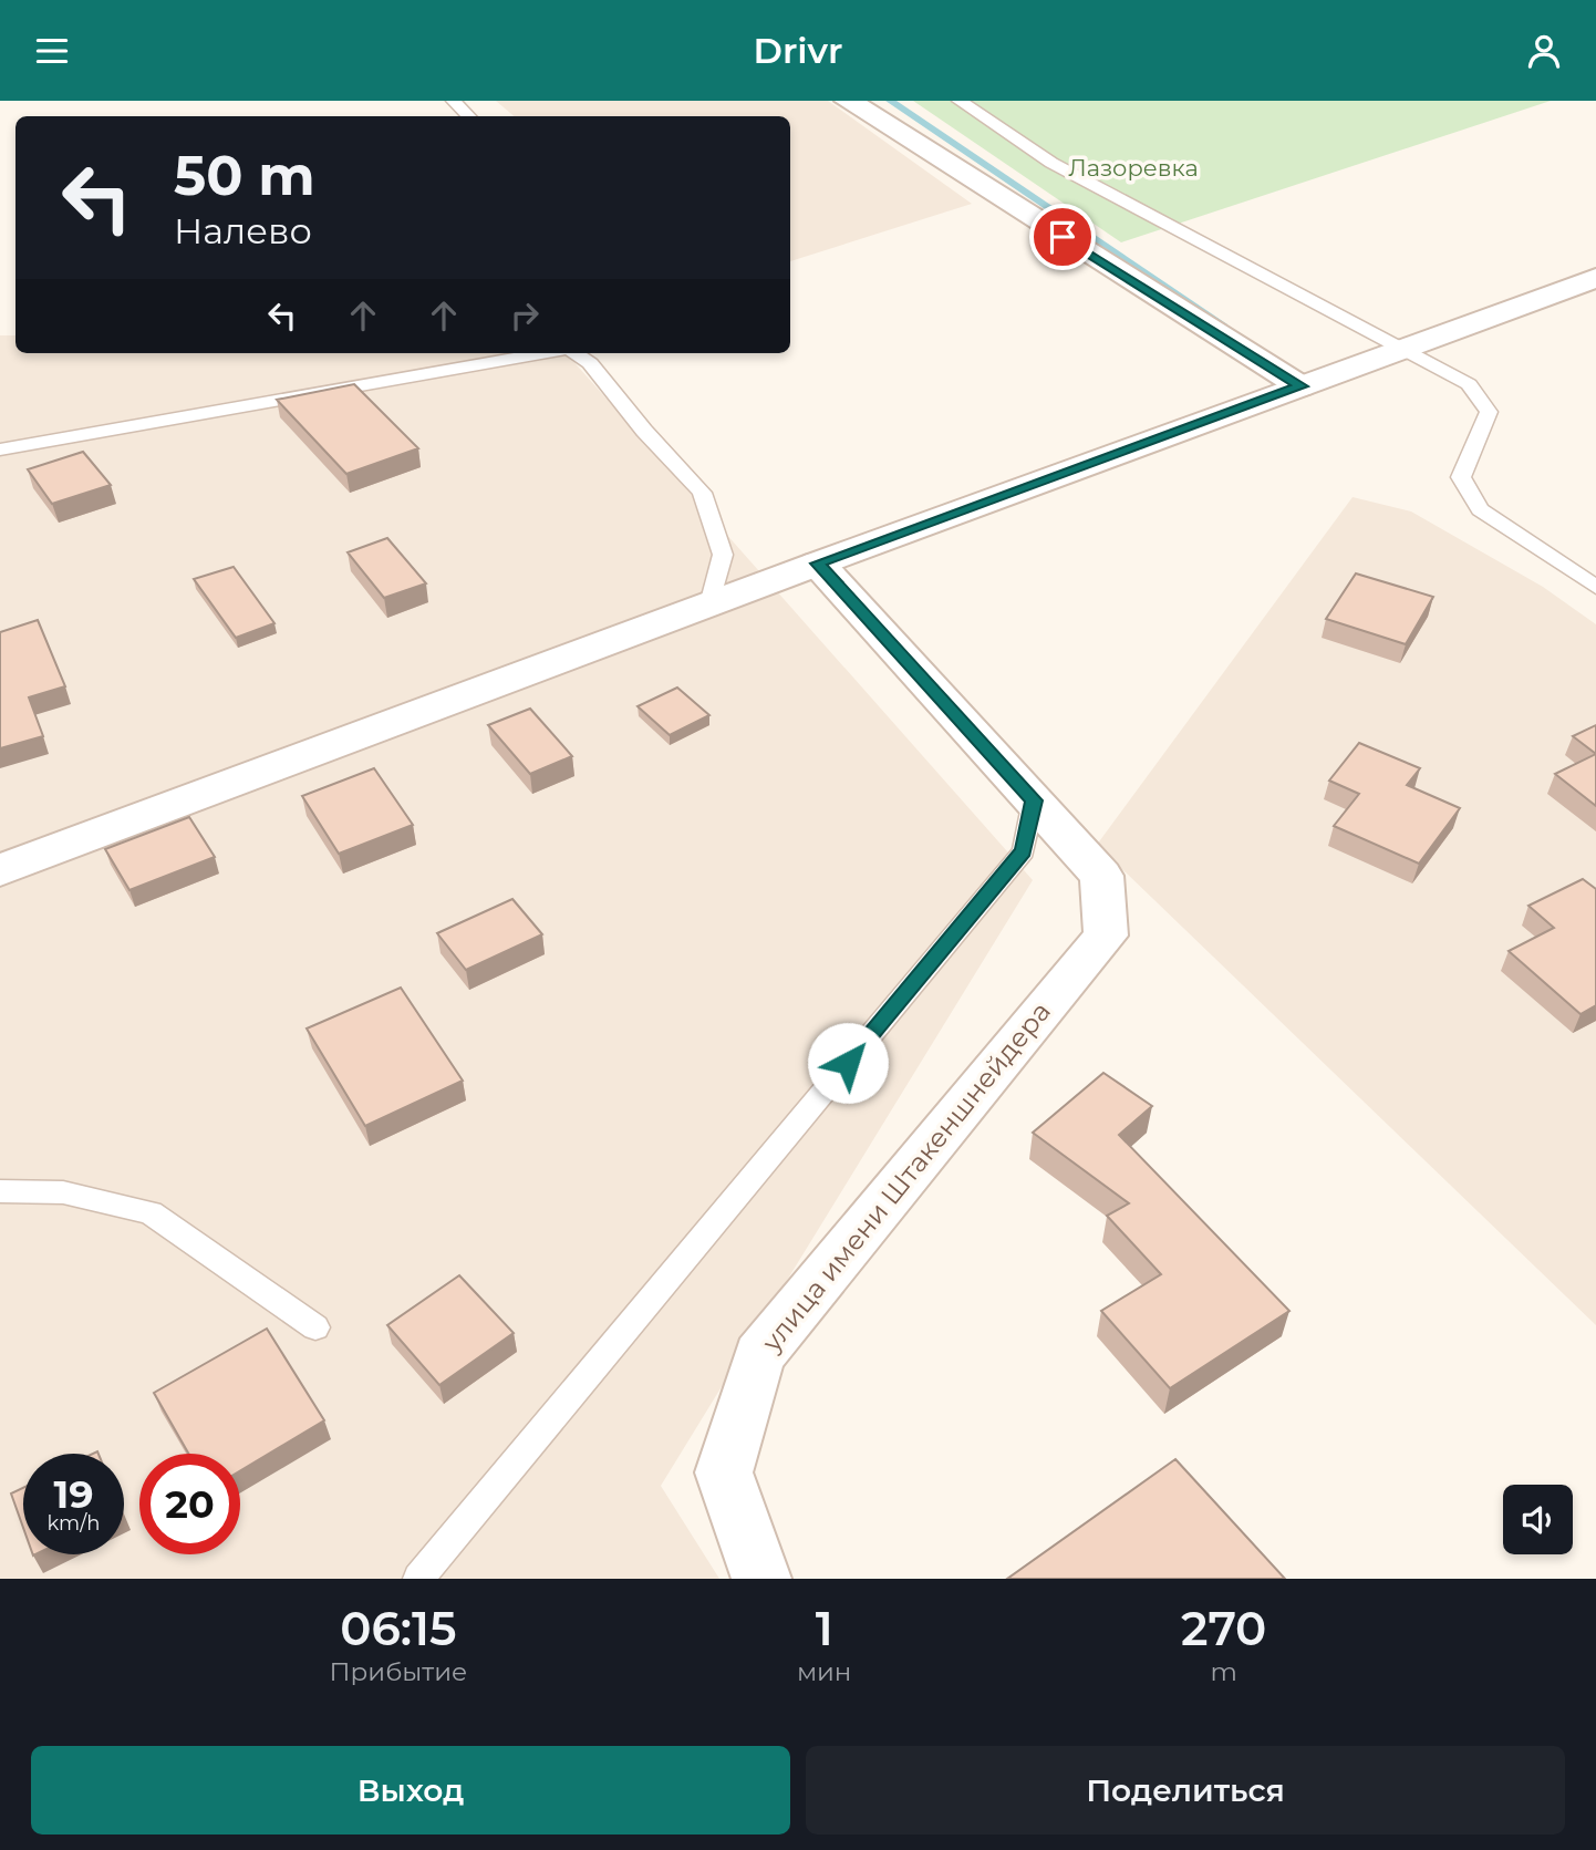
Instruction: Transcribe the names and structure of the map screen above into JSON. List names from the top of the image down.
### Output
{
  "streets": {
    "street": ["улица имени Штакеншнейдера"]
  },
  "parks": ["Лазоревка"],
  "page": {
    "header": "Drivr",
    "turn": ["50 m", "Налево"],
    "speed": "19 km/h",
    "limit": "20",
    "eta": [
      "06:15",
      "Прибытие",
      "1",
      "мин",
      "270",
      "m"
    ],
    "buttons": ["Выход", "Поделиться"]
  }
}
